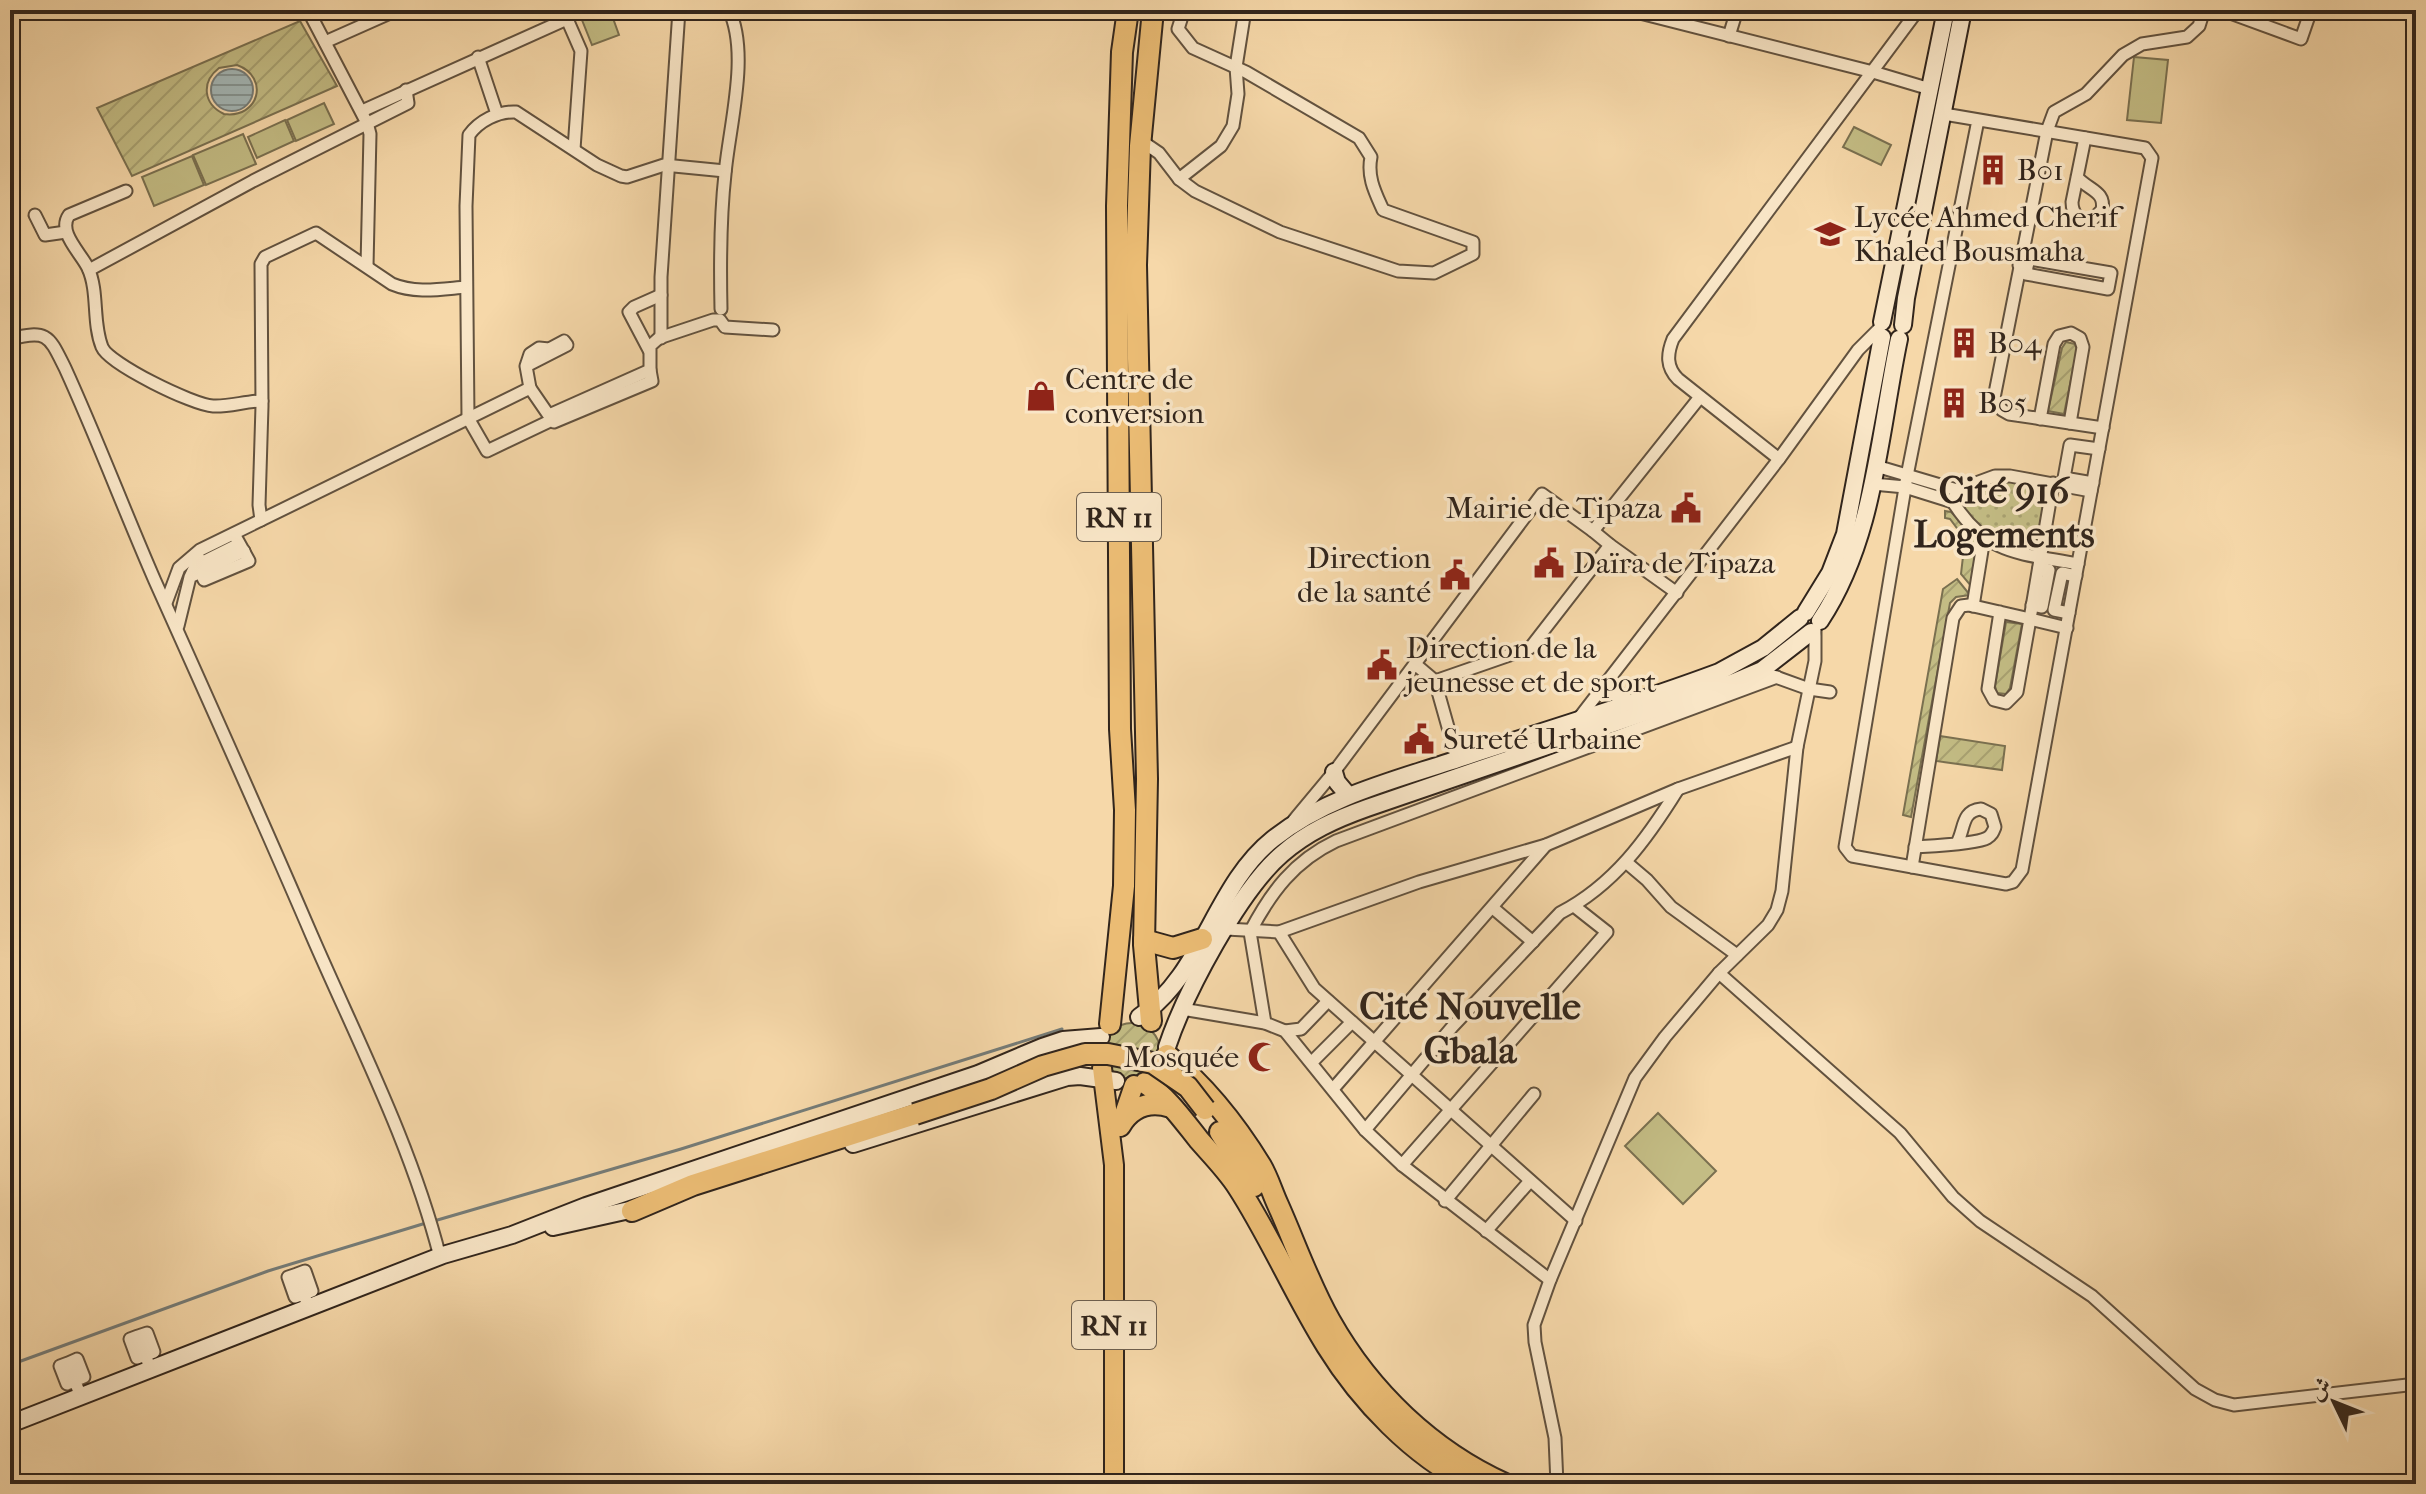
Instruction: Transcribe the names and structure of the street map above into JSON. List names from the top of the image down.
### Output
{
  "streets": {
    "highway": ["RN 11"]
  },
  "districts": ["Cité 916 Logements", "Cité Nouvelle Gbala"],
  "places": {
    "building": ["B01", "B04", "B05"],
    "school or university": ["Lycée Ahmed Cherif Khaled Bousmaha"],
    "shop": ["Centre de conversion"],
    "public building": [
      "Mairie de Tipaza",
      "Daïra de Tipaza",
      "Direction de la santé",
      "Direction de la jeunesse et de sport",
      "Sureté Urbaine"
    ],
    "mosque": ["Mosquée"]
  },
  "north": "top left"
}
